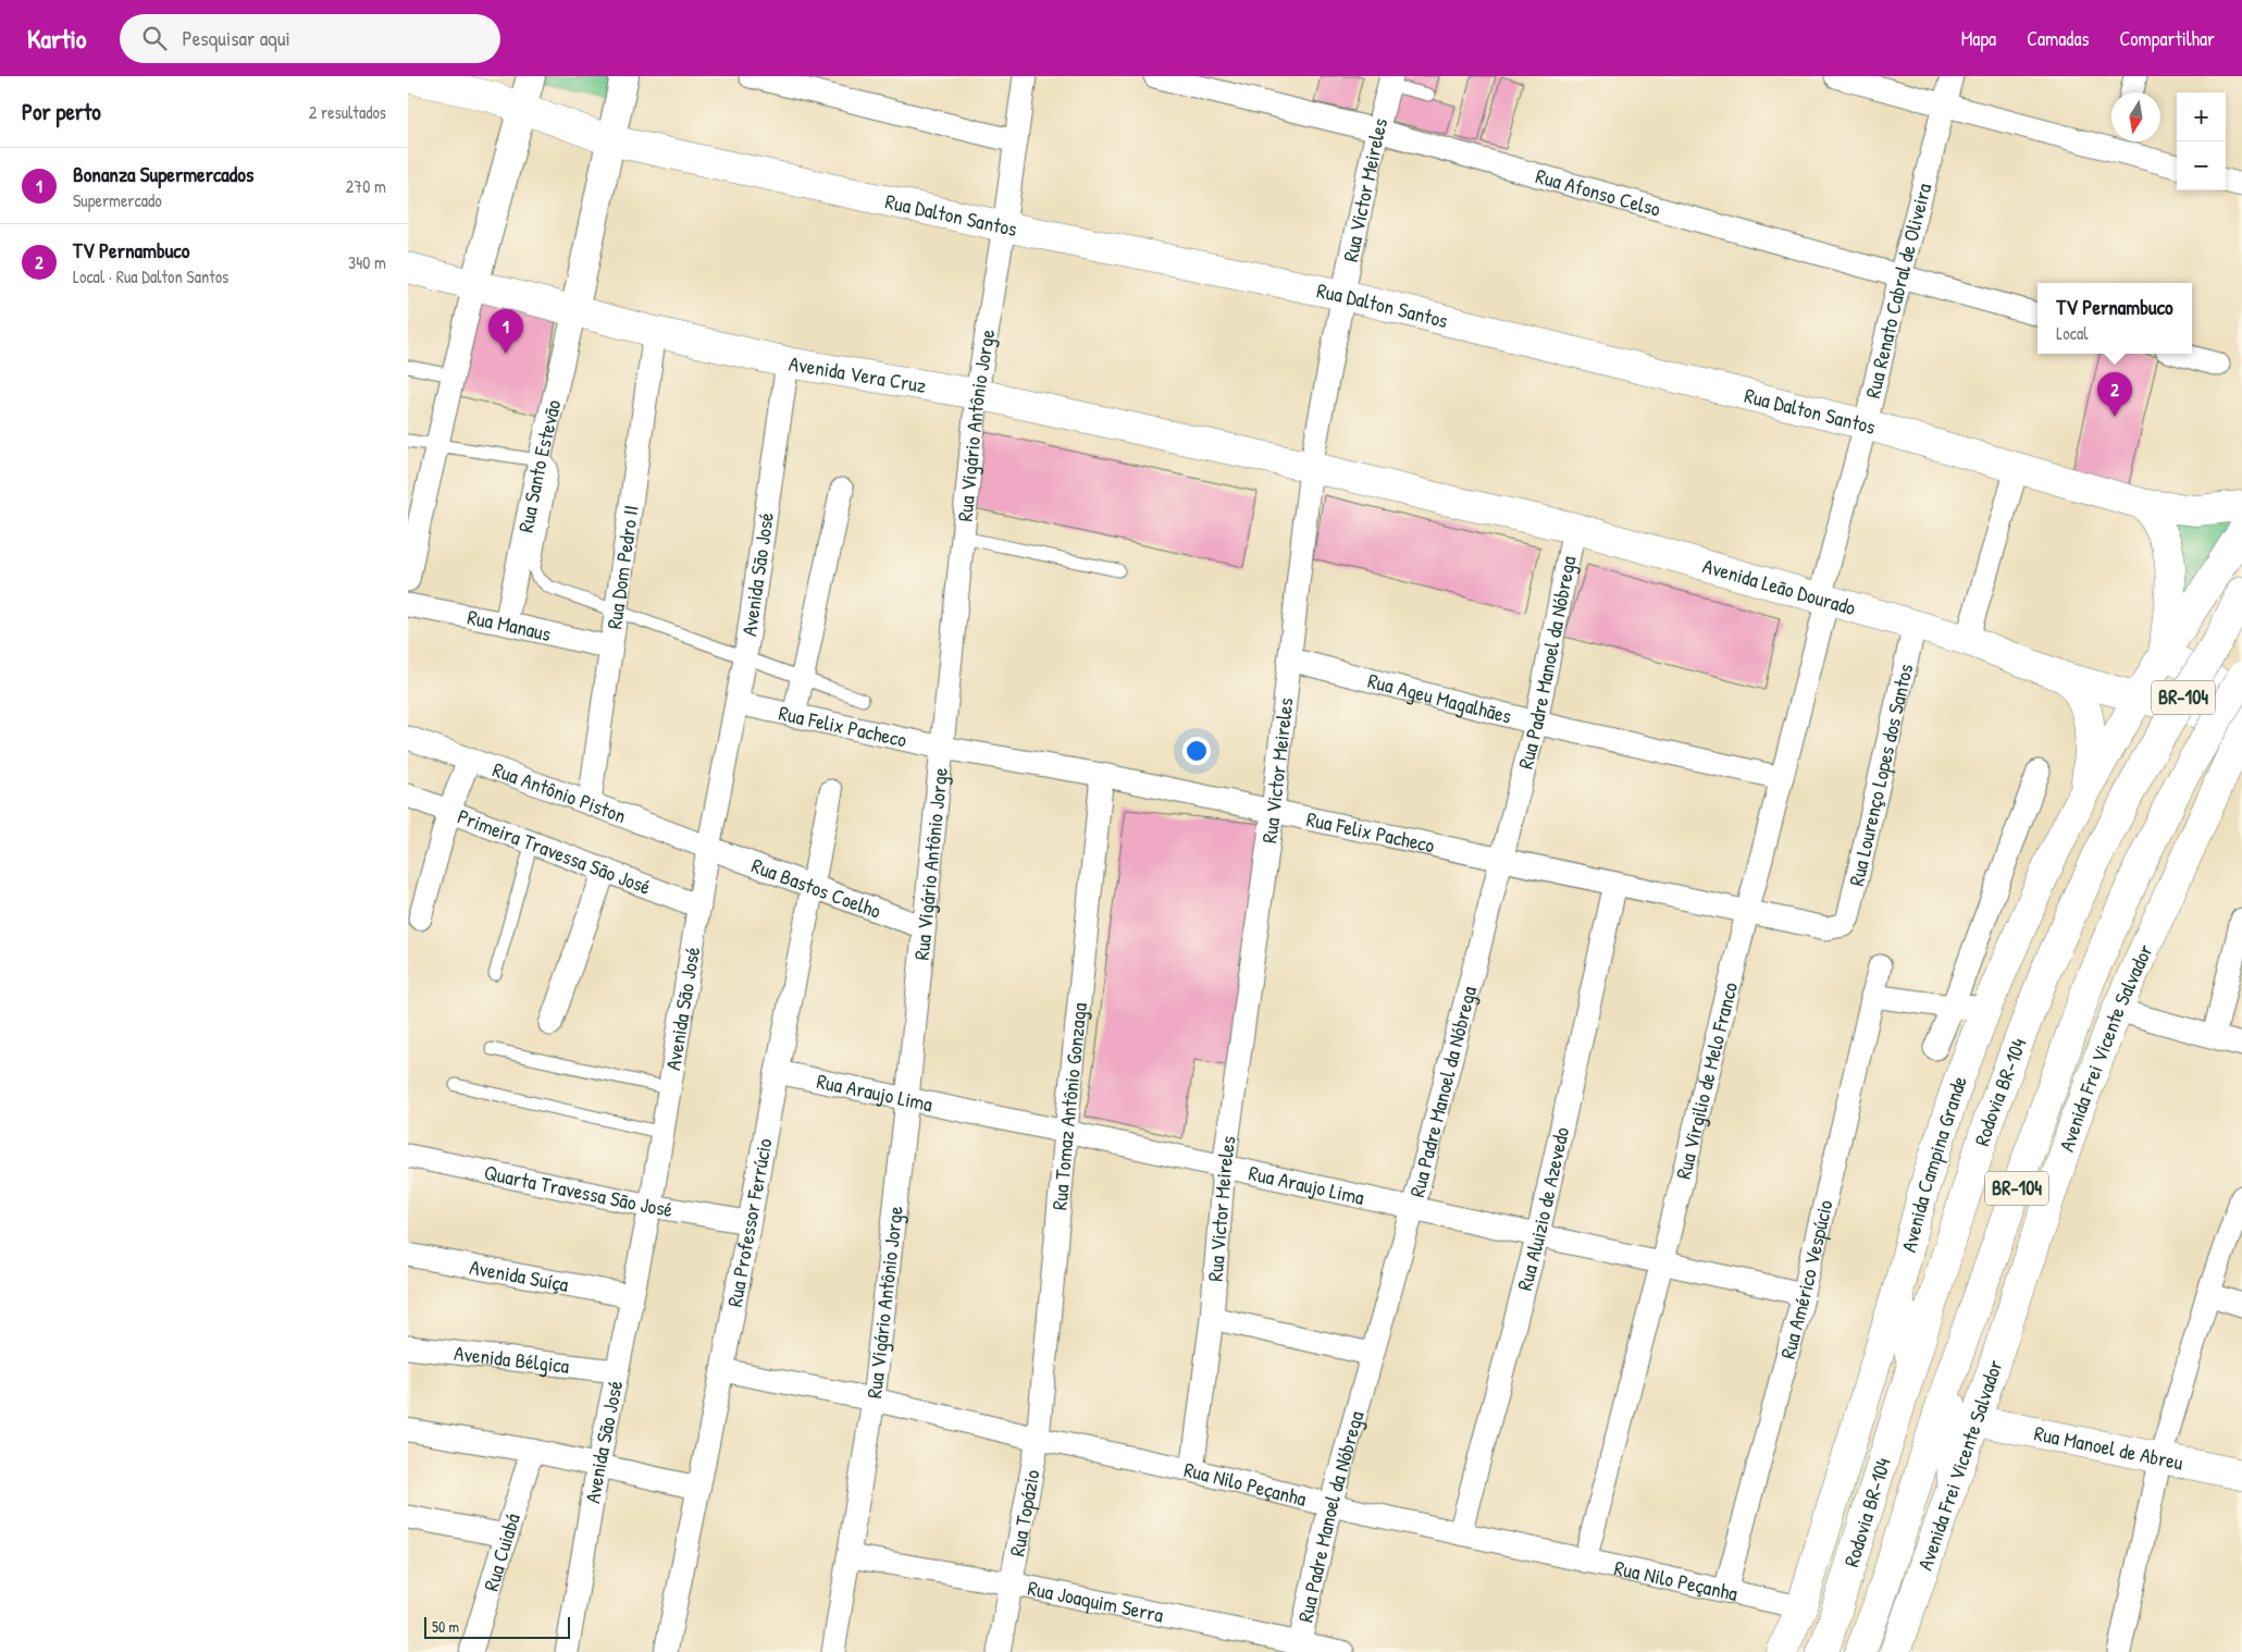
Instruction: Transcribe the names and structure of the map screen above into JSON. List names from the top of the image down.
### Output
{
  "streets": {
    "main road": [
      "Rua Dalton Santos",
      "Avenida Vera Cruz",
      "Avenida Leão Dourado",
      "BR-104",
      "Avenida Frei Vicente Salvador",
      "Rodovia BR-104",
      "Avenida Campina Grande",
      "Rua Manoel de Abreu"
    ],
    "street": [
      "Rua Victor Meireles",
      "Rua Afonso Celso",
      "Rua Renato Cabral de Oliveira",
      "Rua Vigário Antônio Jorge",
      "Rua Santo Estevão",
      "Rua Dom Pedro II",
      "Avenida São José",
      "Rua Manaus",
      "Rua Padre Manoel da Nóbrega",
      "Rua Ageu Magalhães",
      "Rua Felix Pacheco",
      "Rua Lourenço Lopes dos Santos",
      "Rua Antônio Piston",
      "Primeira Travessa São José",
      "Rua Bastos Coelho",
      "Rua Virgilio de Melo Franco",
      "Rua Araujo Lima",
      "Rua Tomaz Antônio Gonzaga",
      "Quarta Travessa São José",
      "Rua Aluizio de Azevedo",
      "Rua Professor Ferrúcio",
      "Avenida Suíça",
      "Rua Américo Vespúcio",
      "Avenida Bélgica",
      "Rua Nilo Peçanha",
      "Rua Topázio",
      "Rua Cuiabá",
      "Rua Joaquim Serra"
    ]
  },
  "crossings": [
    ["Rua Victor Meireles", "Rua Afonso Celso"],
    ["Rua Victor Meireles", "Rua Dalton Santos"],
    ["Rua Victor Meireles", "Avenida Vera Cruz"],
    ["Rua Victor Meireles", "Avenida Leão Dourado"],
    ["Rua Victor Meireles", "Rua Ageu Magalhães"],
    ["Rua Victor Meireles", "Rua Felix Pacheco"],
    ["Rua Victor Meireles", "Rua Araujo Lima"],
    ["Rua Victor Meireles", "Rua Nilo Peçanha"],
    ["Rua Afonso Celso", "Rua Renato Cabral de Oliveira"],
    ["Rua Dalton Santos", "Rua Renato Cabral de Oliveira"],
    ["Rua Dalton Santos", "Rua Vigário Antônio Jorge"],
    ["Rua Renato Cabral de Oliveira", "Avenida Leão Dourado"],
    ["Rua Renato Cabral de Oliveira", "Rua Virgilio de Melo Franco"],
    ["Avenida Vera Cruz", "Rua Vigário Antônio Jorge"],
    ["Avenida Vera Cruz", "Rua Santo Estevão"],
    ["Avenida Vera Cruz", "Rua Dom Pedro II"],
    ["Avenida Vera Cruz", "Avenida São José"],
    ["Avenida Vera Cruz", "Avenida Leão Dourado"],
    ["Rua Vigário Antônio Jorge", "Rua Felix Pacheco"],
    ["Rua Vigário Antônio Jorge", "Rua Bastos Coelho"],
    ["Rua Vigário Antônio Jorge", "Rua Araujo Lima"],
    ["Rua Vigário Antônio Jorge", "Rua Nilo Peçanha"],
    ["Rua Vigário Antônio Jorge", "Rua Joaquim Serra"],
    ["Rua Santo Estevão", "Rua Manaus"],
    ["Rua Dom Pedro II", "Rua Manaus"],
    ["Rua Dom Pedro II", "Rua Antônio Piston"],
    ["Avenida São José", "Rua Felix Pacheco"],
    ["Avenida São José", "Rua Antônio Piston"],
    ["Avenida São José", "Primeira Travessa São José"],
    ["Avenida São José", "Rua Bastos Coelho"],
    ["Avenida São José", "Quarta Travessa São José"],
    ["Avenida São José", "Avenida Suíça"],
    ["Avenida São José", "Avenida Bélgica"],
    ["Avenida Leão Dourado", "Rua Padre Manoel da Nóbrega"],
    ["Avenida Leão Dourado", "Rua Lourenço Lopes dos Santos"],
    ["Avenida Leão Dourado", "Rua Virgilio de Melo Franco"],
    ["Avenida Leão Dourado", "Avenida Campina Grande"],
    ["Rua Padre Manoel da Nóbrega", "Rua Ageu Magalhães"],
    ["Rua Padre Manoel da Nóbrega", "Rua Felix Pacheco"],
    ["Rua Padre Manoel da Nóbrega", "Rua Araujo Lima"],
    ["Rua Padre Manoel da Nóbrega", "Rua Nilo Peçanha"],
    ["Rua Padre Manoel da Nóbrega", "Rua Joaquim Serra"],
    ["Rua Ageu Magalhães", "Rua Virgilio de Melo Franco"],
    ["Rua Felix Pacheco", "Rua Lourenço Lopes dos Santos"],
    ["Rua Felix Pacheco", "Rua Virgilio de Melo Franco"],
    ["Rua Felix Pacheco", "Rua Tomaz Antônio Gonzaga"],
    ["Rua Felix Pacheco", "Rua Aluizio de Azevedo"],
    ["Rua Antônio Piston", "Rua Bastos Coelho"],
    ["Rua Bastos Coelho", "Rua Professor Ferrúcio"],
    ["Avenida Frei Vicente Salvador", "Rua Manoel de Abreu"],
    ["Rua Virgilio de Melo Franco", "Rua Araujo Lima"],
    ["Rua Virgilio de Melo Franco", "Rua Nilo Peçanha"],
    ["Rua Araujo Lima", "Rua Tomaz Antônio Gonzaga"],
    ["Rua Araujo Lima", "Rua Aluizio de Azevedo"],
    ["Rua Araujo Lima", "Rua Professor Ferrúcio"],
    ["Rua Araujo Lima", "Rua Américo Vespúcio"],
    ["Rua Tomaz Antônio Gonzaga", "Rua Nilo Peçanha"],
    ["Rua Tomaz Antônio Gonzaga", "Rua Topázio"],
    ["Avenida Campina Grande", "Rua Nilo Peçanha"],
    ["Quarta Travessa São José", "Rua Professor Ferrúcio"],
    ["Rua Aluizio de Azevedo", "Rua Nilo Peçanha"],
    ["Rua Professor Ferrúcio", "Rua Nilo Peçanha"],
    ["Rua Américo Vespúcio", "Rua Nilo Peçanha"],
    ["Rua Nilo Peçanha", "Rua Topázio"],
    ["Rua Topázio", "Rua Joaquim Serra"]
  ],
  "scale_bar": "50 m",
  "north": "bottom",
  "page": {
    "header": "Kartio",
    "search": "Pesquisar aqui",
    "nav": ["Mapa", "Camadas", "Compartilhar"],
    "heading": ["Por perto", "2 resultados"],
    "map_buttons": ["+", "−"],
    "list": [
      {
        "mark": "1",
        "name": "Bonanza Supermercados",
        "note": "Supermercado",
        "value": "270 m"
      },
      {
        "mark": "2",
        "name": "TV Pernambuco",
        "note": "Local · Rua Dalton Santos",
        "value": "340 m"
      }
    ],
    "popup": ["TV Pernambuco", "Local"],
    "pins": ["1", "2"],
    "scale": "50 m"
  }
}
